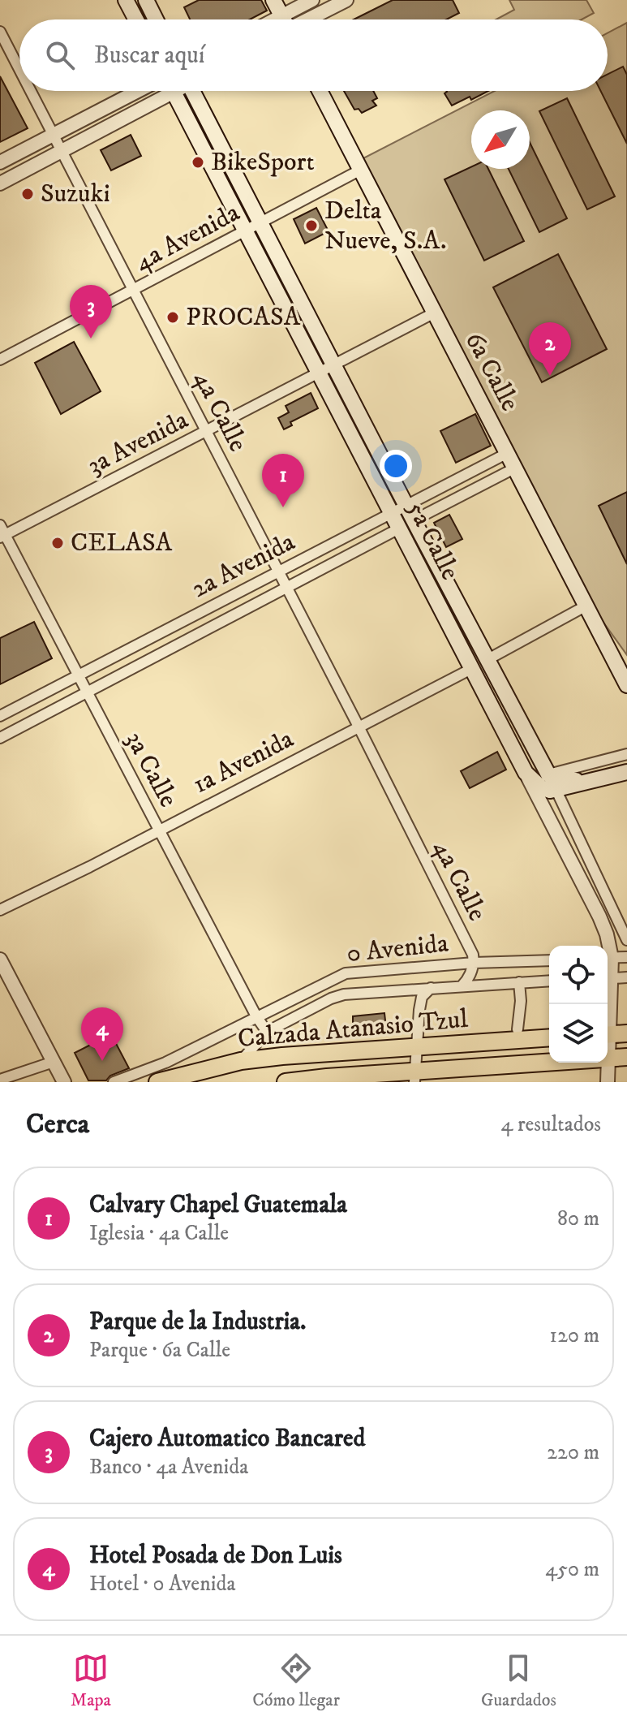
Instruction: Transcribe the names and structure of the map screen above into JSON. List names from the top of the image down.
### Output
{
  "streets": {
    "main road": ["6a Calle", "5a Calle", "Calzada Atanasio Tzul"],
    "street": [
      "4a Avenida",
      "4a Calle",
      "3a Avenida",
      "2a Avenida",
      "1a Avenida",
      "3a Calle",
      "0 Avenida"
    ]
  },
  "crossings": [
    ["4a Avenida", "6a Calle"],
    ["4a Avenida", "4a Calle"],
    ["4a Avenida", "5a Calle"],
    ["6a Calle", "3a Avenida"],
    ["6a Calle", "2a Avenida"],
    ["4a Calle", "3a Avenida"],
    ["4a Calle", "2a Avenida"],
    ["4a Calle", "1a Avenida"],
    ["4a Calle", "0 Avenida"],
    ["3a Avenida", "5a Calle"],
    ["3a Avenida", "3a Calle"],
    ["5a Calle", "2a Avenida"],
    ["5a Calle", "1a Avenida"],
    ["5a Calle", "Calzada Atanasio Tzul"],
    ["2a Avenida", "3a Calle"],
    ["1a Avenida", "3a Calle"],
    ["3a Calle", "0 Avenida"],
    ["0 Avenida", "Calzada Atanasio Tzul"]
  ],
  "places": [
    "BikeSport",
    "Suzuki",
    "Delta Nueve, S.A.",
    "PROCASA",
    "CELASA"
  ],
  "north": "bottom left",
  "page": {
    "search": "Buscar aquí",
    "pins": [
      "3",
      "2",
      "1",
      "4"
    ],
    "heading": ["Cerca", "4 resultados"],
    "list": [
      {
        "mark": "1",
        "name": "Calvary Chapel Guatemala",
        "note": "Iglesia · 4a Calle",
        "value": "80 m"
      },
      {
        "mark": "2",
        "name": "Parque de la Industria.",
        "note": "Parque · 6a Calle",
        "value": "120 m"
      },
      {
        "mark": "3",
        "name": "Cajero Automatico Bancared",
        "note": "Banco · 4a Avenida",
        "value": "220 m"
      },
      {
        "mark": "4",
        "name": "Hotel Posada de Don Luis",
        "note": "Hotel · 0 Avenida",
        "value": "450 m"
      }
    ],
    "nav": ["Mapa", "Cómo llegar", "Guardados"]
  }
}
